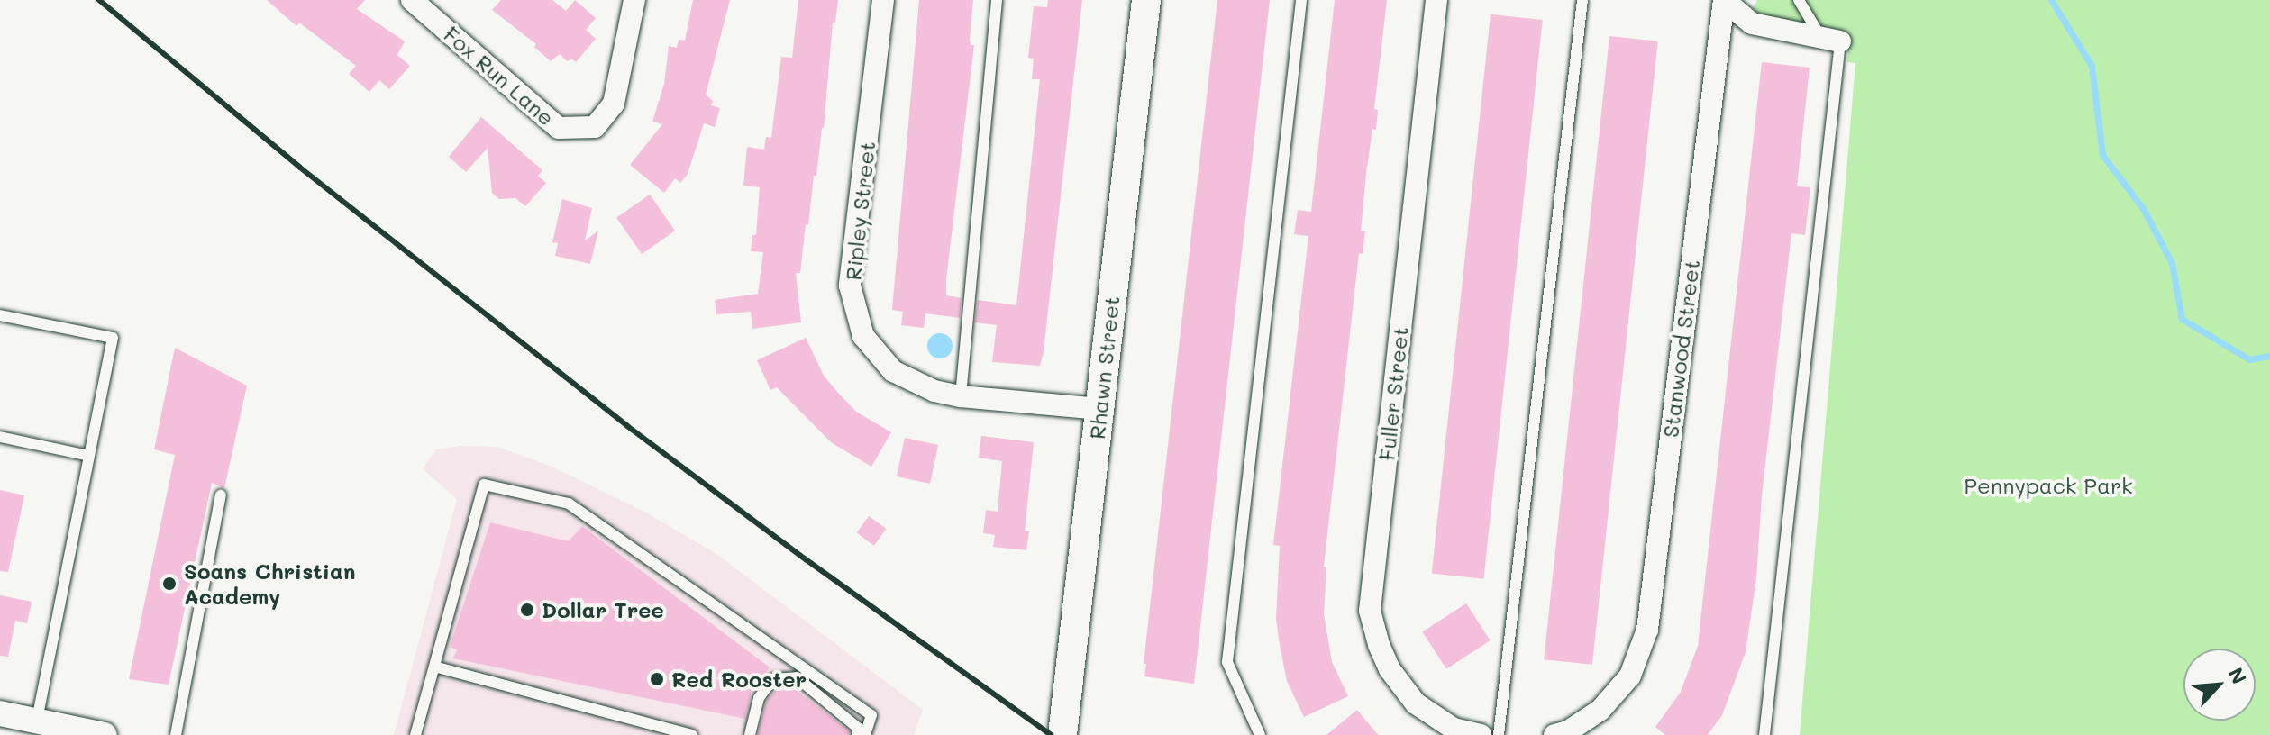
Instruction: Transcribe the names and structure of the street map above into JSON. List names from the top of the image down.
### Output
{
  "streets": {
    "main road": ["Rhawn Street"],
    "street": [
      "Fox Run Lane",
      "Ripley Street",
      "Stanwood Street",
      "Fuller Street"
    ]
  },
  "crossings": [
    ["Ripley Street", "Rhawn Street"]
  ],
  "parks": ["Pennypack Park"],
  "places": ["Soans Christian Academy", "Dollar Tree", "Red Rooster"],
  "north": "top right"
}
